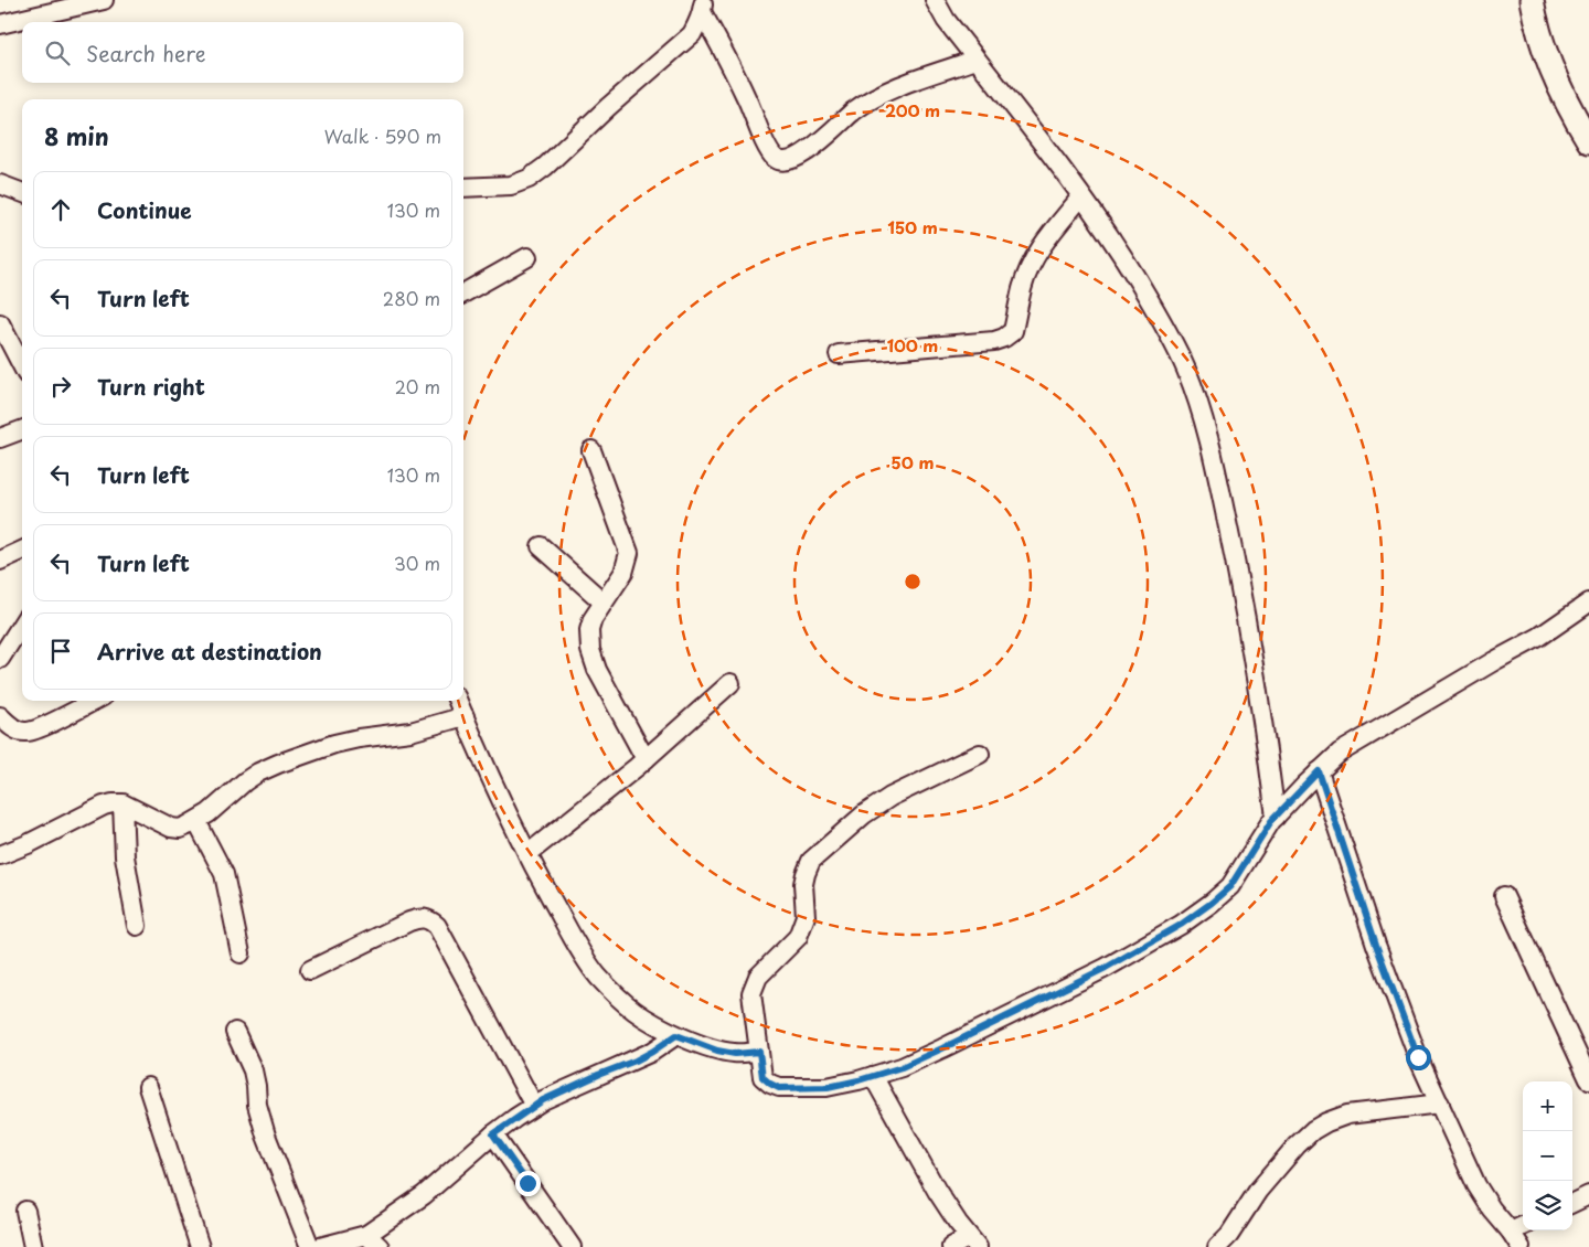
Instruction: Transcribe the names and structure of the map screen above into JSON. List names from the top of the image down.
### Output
{
  "page": {
    "search": "Search here",
    "heading": ["8 min", "Walk · 590 m"],
    "list": [
      ["Continue", "130 m"],
      ["Turn left", "280 m"],
      ["Turn right", "20 m"],
      ["Turn left", "130 m"],
      ["Turn left", "30 m"],
      "Arrive at destination"
    ],
    "map_buttons": ["+", "−"]
  },
  "rings": [
    "200 m",
    "150 m",
    "100 m",
    "50 m"
  ]
}
